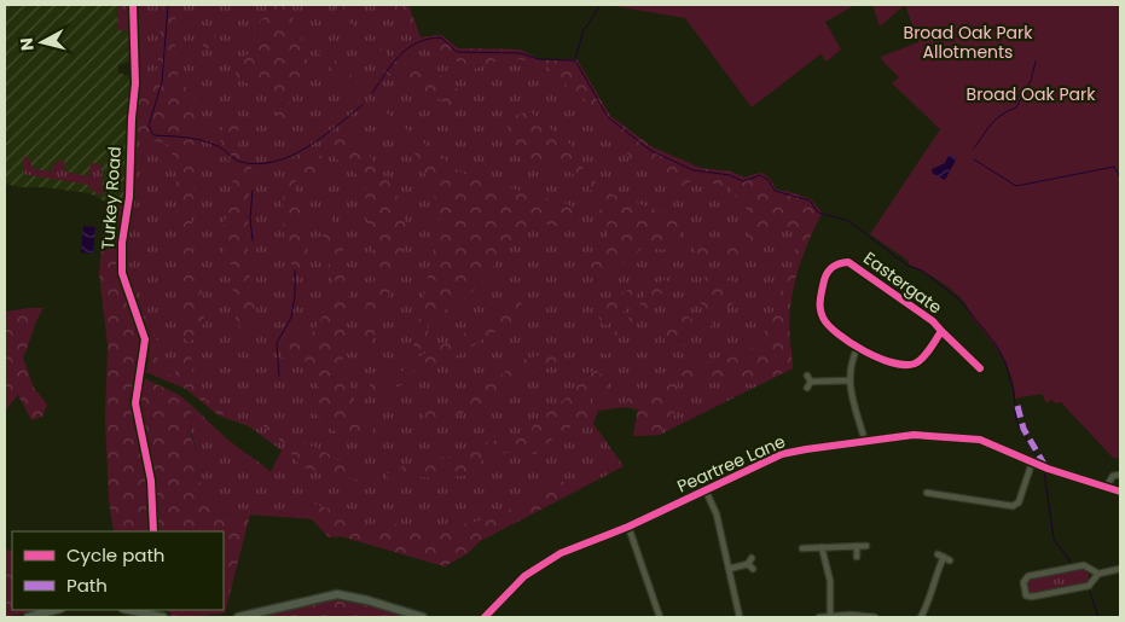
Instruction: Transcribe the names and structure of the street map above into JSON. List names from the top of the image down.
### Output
{
  "streets": {
    "street": ["Turkey Road", "Eastergate", "Peartree Lane"]
  },
  "parks": ["Broad Oak Park Allotments", "Broad Oak Park"],
  "legend": ["Cycle path", "Path"],
  "north": "left"
}
